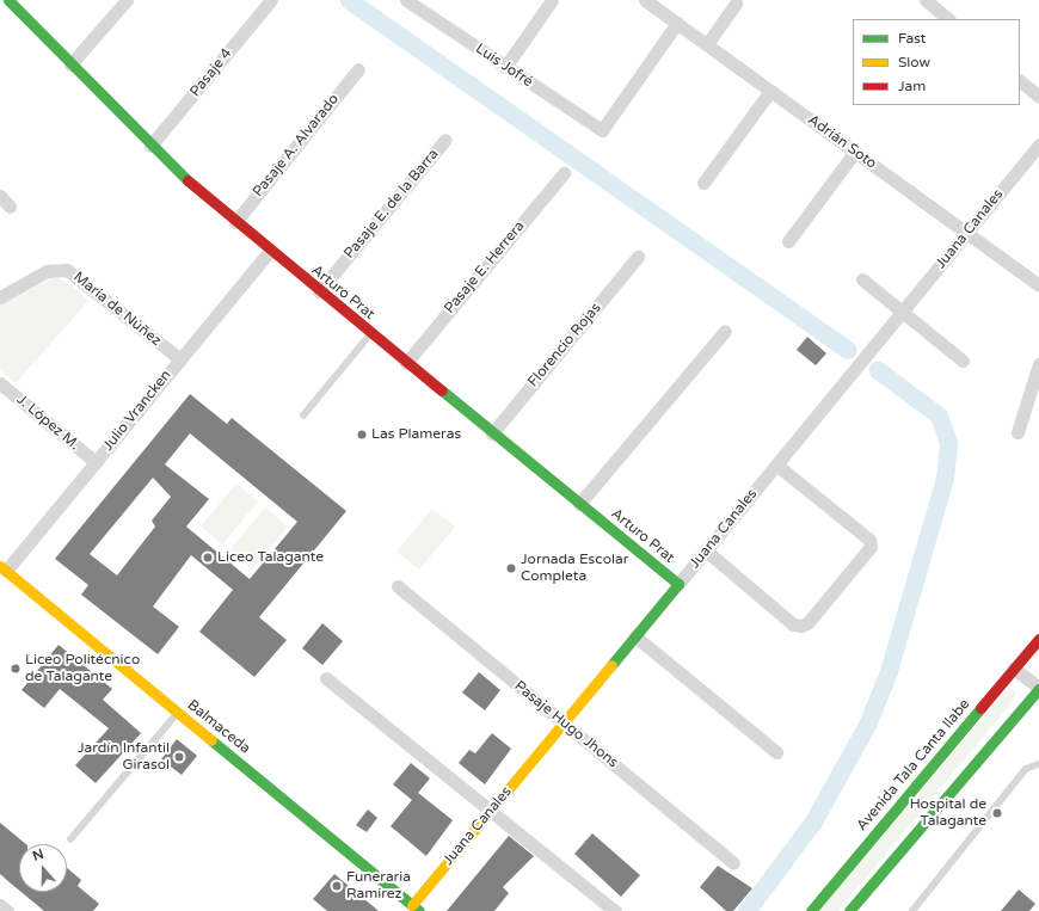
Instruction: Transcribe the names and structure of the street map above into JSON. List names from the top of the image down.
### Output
{
  "streets": {
    "street": [
      "Luis Jofré",
      "Pasaje 4",
      "Adrián Soto",
      "Pasaje A. Alvarado",
      "Pasaje E. de la Barra",
      "Juana Canales",
      "Pasaje E. Herrera",
      "Arturo Prat",
      "María de Núñez",
      "Florencio Rojas",
      "Julio Vrancken",
      "J. López M.",
      "Pasaje Hugo Jhons",
      "Balmaceda",
      "Avenida Tala Canta Ilabe"
    ]
  },
  "crossings": [
    ["Luis Jofré", "Adrián Soto"],
    ["Pasaje 4", "Arturo Prat"],
    ["Adrián Soto", "Juana Canales"],
    ["Pasaje A. Alvarado", "Arturo Prat"],
    ["Pasaje E. de la Barra", "Arturo Prat"],
    ["Juana Canales", "Arturo Prat"],
    ["Juana Canales", "Pasaje Hugo Jhons"],
    ["Juana Canales", "Balmaceda"],
    ["Pasaje E. Herrera", "Arturo Prat"],
    ["Arturo Prat", "Florencio Rojas"],
    ["Arturo Prat", "Julio Vrancken"],
    ["María de Núñez", "Julio Vrancken"],
    ["Julio Vrancken", "J. López M."],
    ["Julio Vrancken", "Balmaceda"]
  ],
  "places": [
    "Las Plameras",
    "Liceo Talagante",
    "Jornada Escolar Completa",
    "Liceo Politécnico de Talagante",
    "Jardín Infantil Girasol",
    "Hospital de Talagante",
    "Funeraria Ramirez"
  ],
  "legend": ["Fast", "Slow", "Jam"],
  "north": "top"
}
